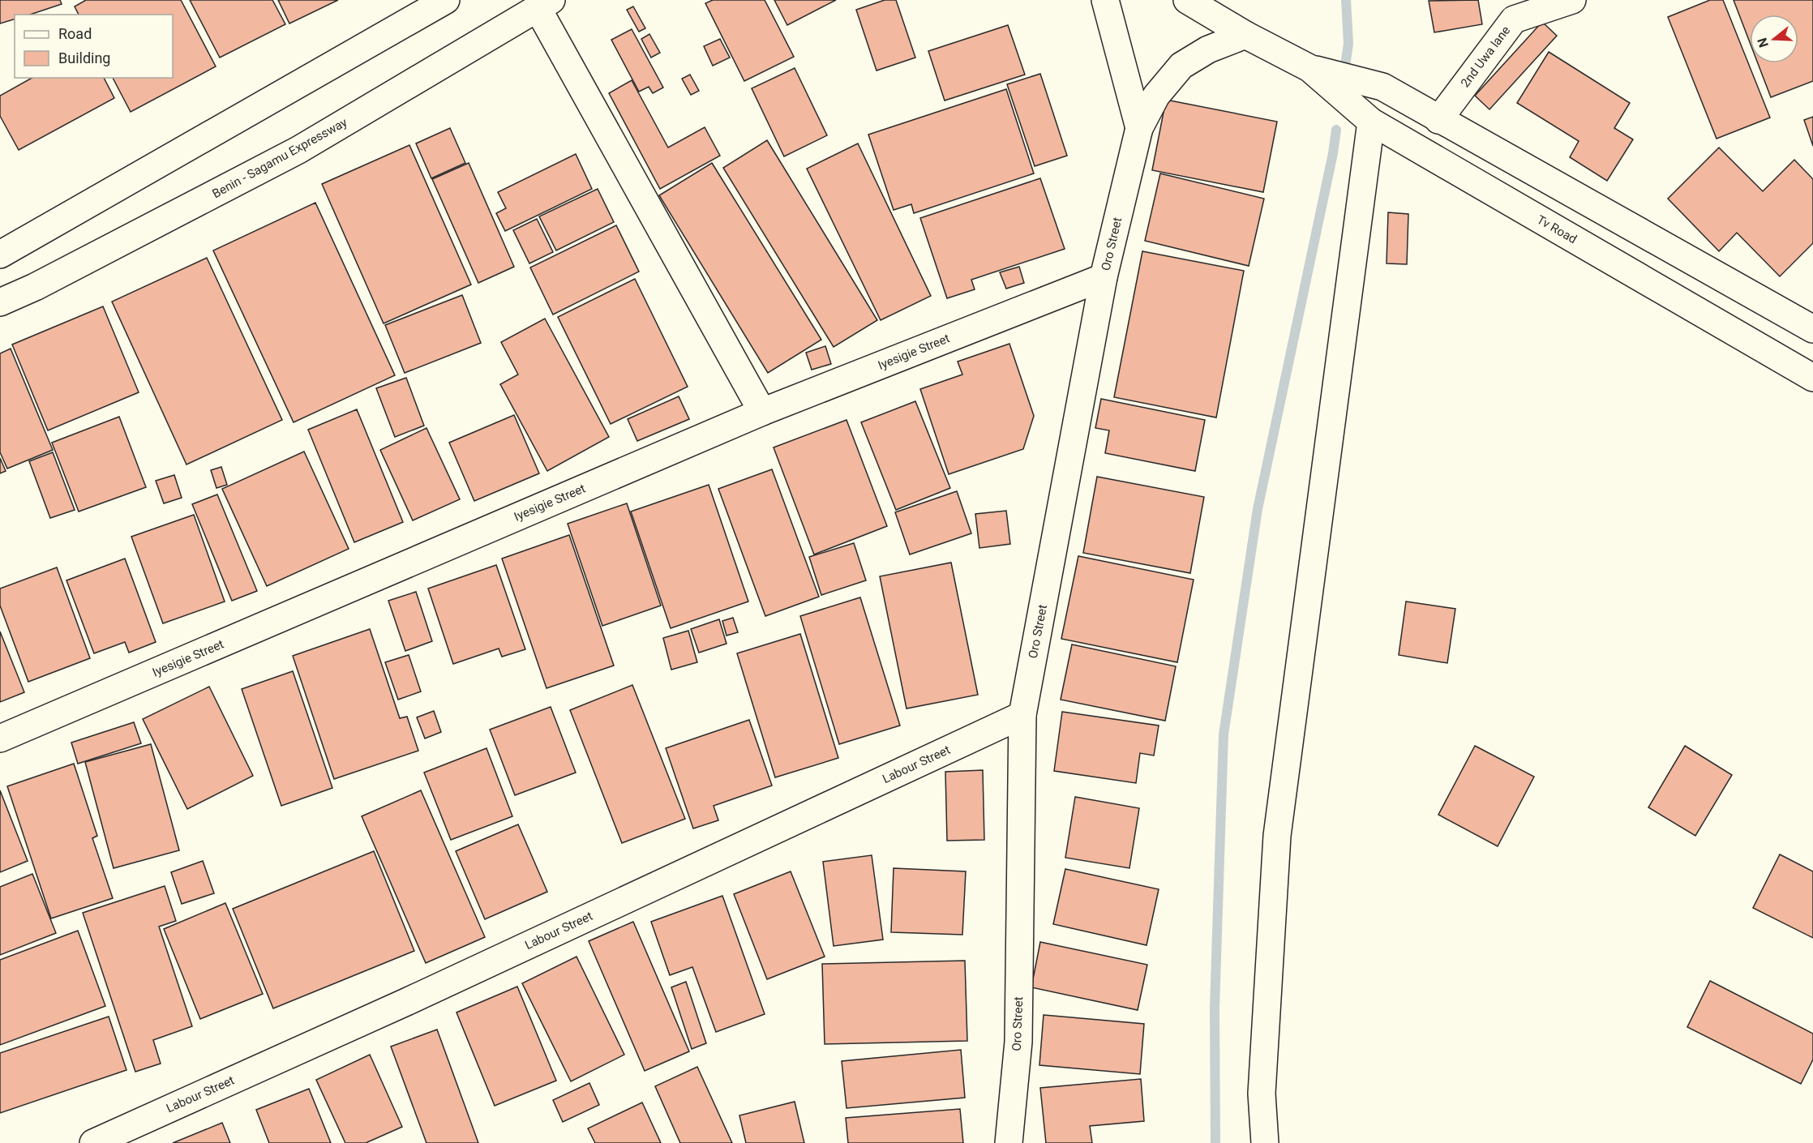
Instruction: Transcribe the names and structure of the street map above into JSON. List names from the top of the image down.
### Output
{
  "streets": {
    "main road": [
      "2nd Uwa lane",
      "Benin - Sagamu Expressway",
      "Tv Road",
      "Oro Street",
      "Iyesigie Street",
      "Labour Street"
    ]
  },
  "crossings": [
    ["2nd Uwa lane", "Tv Road"],
    ["Tv Road", "Oro Street"],
    ["Oro Street", "Iyesigie Street"],
    ["Oro Street", "Labour Street"]
  ],
  "legend": ["Road", "Building"],
  "north": "left"
}
